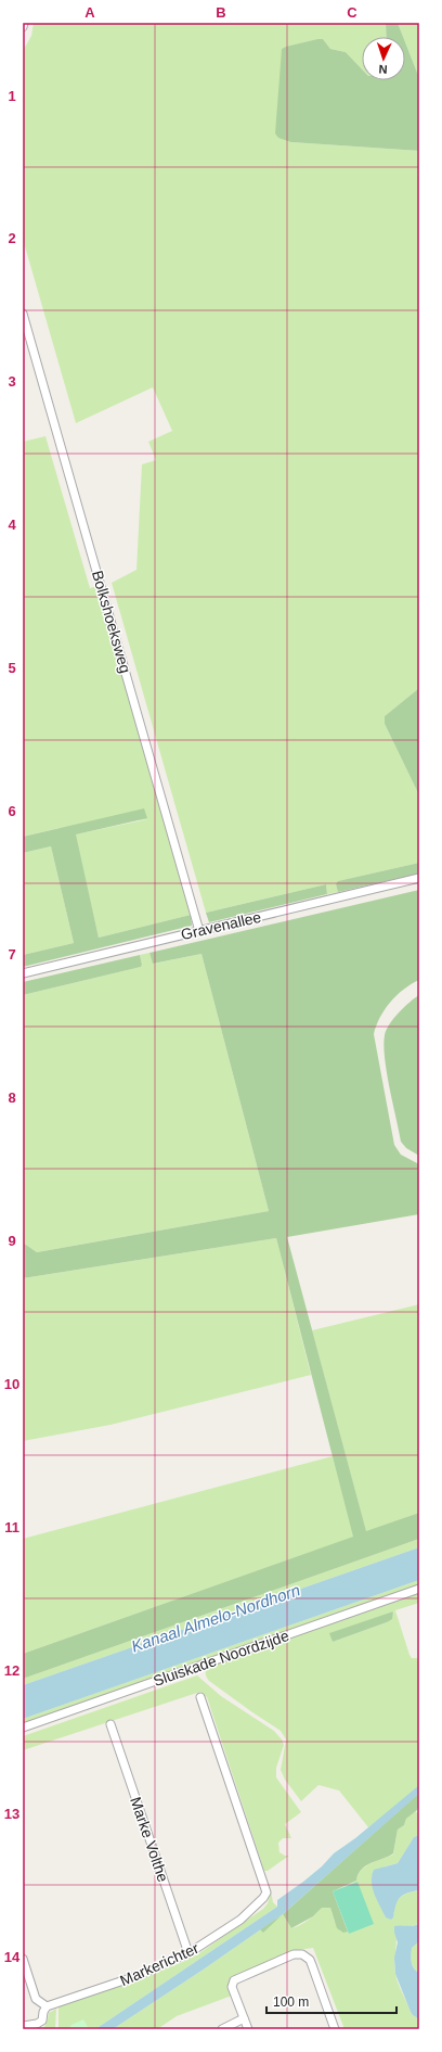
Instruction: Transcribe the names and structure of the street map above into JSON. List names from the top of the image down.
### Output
{
  "streets": {
    "street": [
      "Bolkshoeksweg",
      "Gravenallee",
      "Sluiskade Noordzijde",
      "Marke Volthe",
      "Markerichter"
    ]
  },
  "crossings": [
    ["Bolkshoeksweg", "Gravenallee"],
    ["Marke Volthe", "Markerichter"]
  ],
  "water": ["Kanaal Almelo-Nordhorn"],
  "scale_bar": "100 m",
  "north": "bottom",
  "grid": {
    "columns": ["A", "B", "C"],
    "rows": [
      "1",
      "2",
      "3",
      "4",
      "5",
      "6",
      "7",
      "8",
      "9",
      "10",
      "11",
      "12",
      "13",
      "14"
    ]
  }
}
